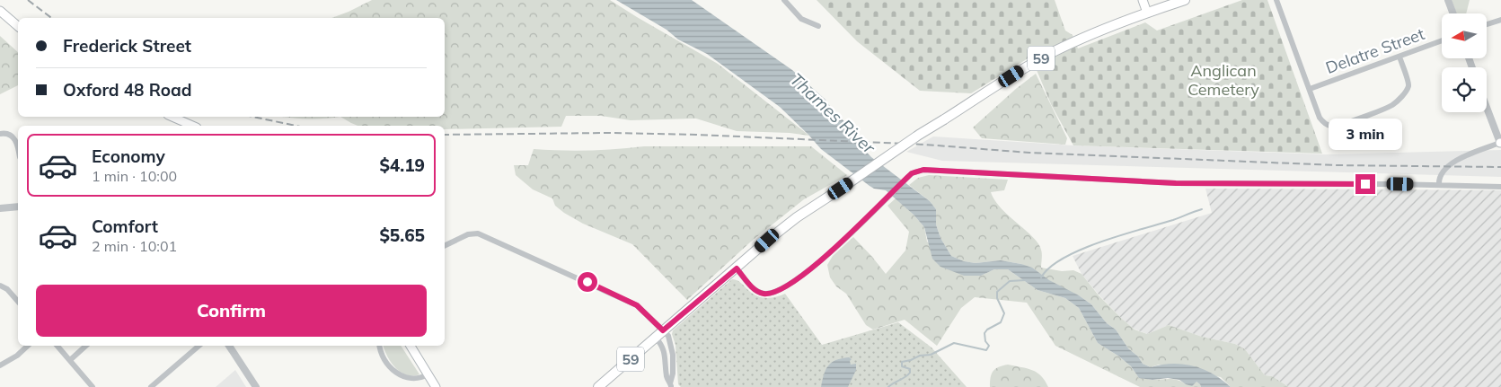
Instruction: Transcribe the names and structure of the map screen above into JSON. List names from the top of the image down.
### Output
{
  "streets": {
    "main road": ["59"],
    "street": ["Delatre Street"]
  },
  "water": ["Thames River"],
  "parks": ["Anglican Cemetery"],
  "north": "left",
  "page": {
    "banner": ["Frederick Street", "Oxford 48 Road"],
    "bubble": "3 min",
    "list": [
      {
        "name": "Economy",
        "note": "1 min · 10:00",
        "value": "$4.19"
      },
      {
        "name": "Comfort",
        "note": "2 min · 10:01",
        "value": "$5.65"
      }
    ],
    "buttons": "Confirm"
  }
}
